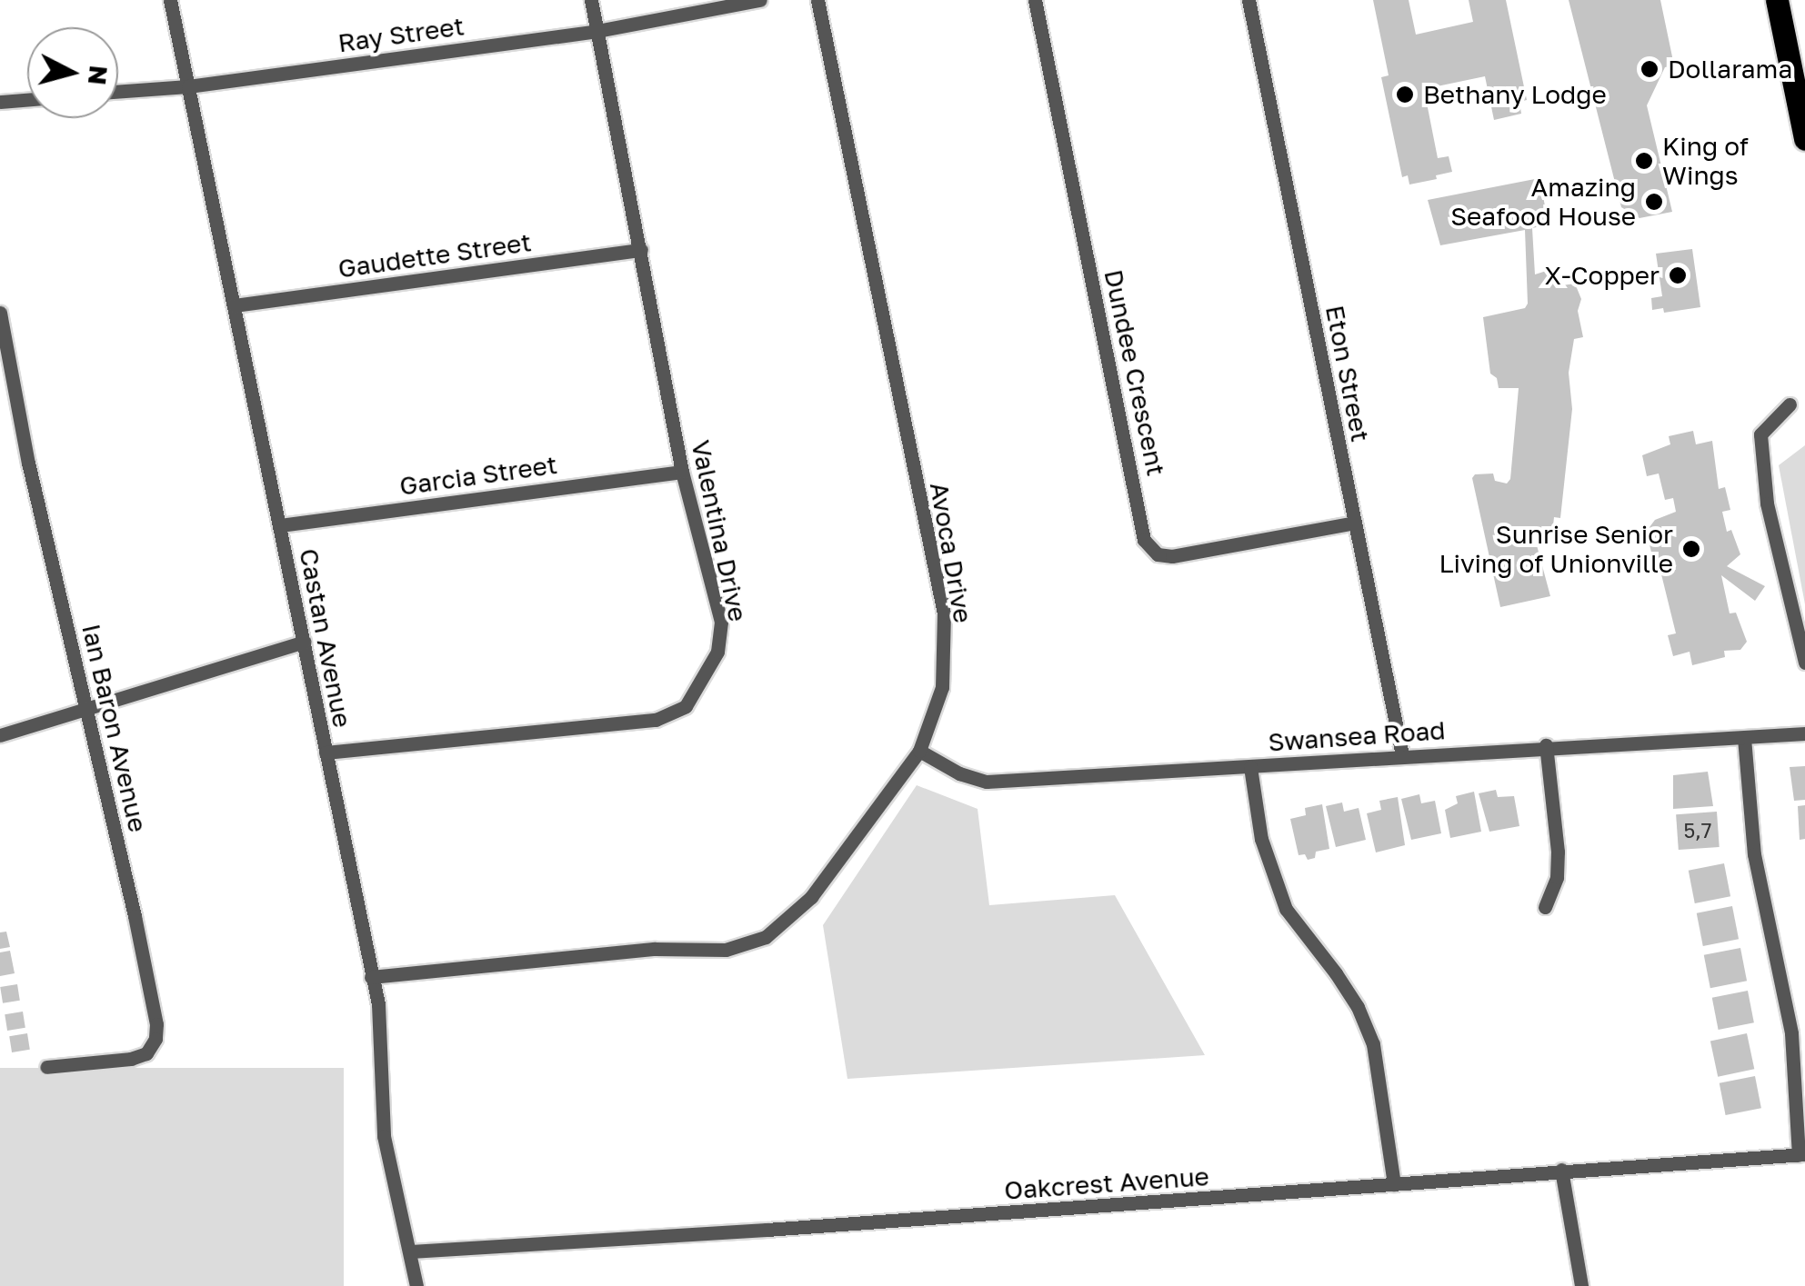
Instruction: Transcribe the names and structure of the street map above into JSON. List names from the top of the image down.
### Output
{
  "streets": {
    "street": [
      "Ray Street",
      "Gaudette Street",
      "Dundee Crescent",
      "Eton Street",
      "Garcia Street",
      "Valentina Drive",
      "Avoca Drive",
      "Castan Avenue",
      "Ian Baron Avenue",
      "Swansea Road",
      "Oakcrest Avenue"
    ]
  },
  "crossings": [
    ["Ray Street", "Valentina Drive"],
    ["Ray Street", "Castan Avenue"],
    ["Gaudette Street", "Valentina Drive"],
    ["Gaudette Street", "Castan Avenue"],
    ["Dundee Crescent", "Eton Street"],
    ["Eton Street", "Swansea Road"],
    ["Garcia Street", "Valentina Drive"],
    ["Garcia Street", "Castan Avenue"],
    ["Valentina Drive", "Castan Avenue"],
    ["Avoca Drive", "Castan Avenue"],
    ["Avoca Drive", "Swansea Road"],
    ["Castan Avenue", "Oakcrest Avenue"]
  ],
  "places": [
    "Dollarama",
    "Bethany Lodge",
    "King of Wings",
    "Amazing Seafood House",
    "X-Copper",
    "Sunrise Senior Living of Unionville"
  ],
  "house_numbers": ["5,7"],
  "north": "right"
}
